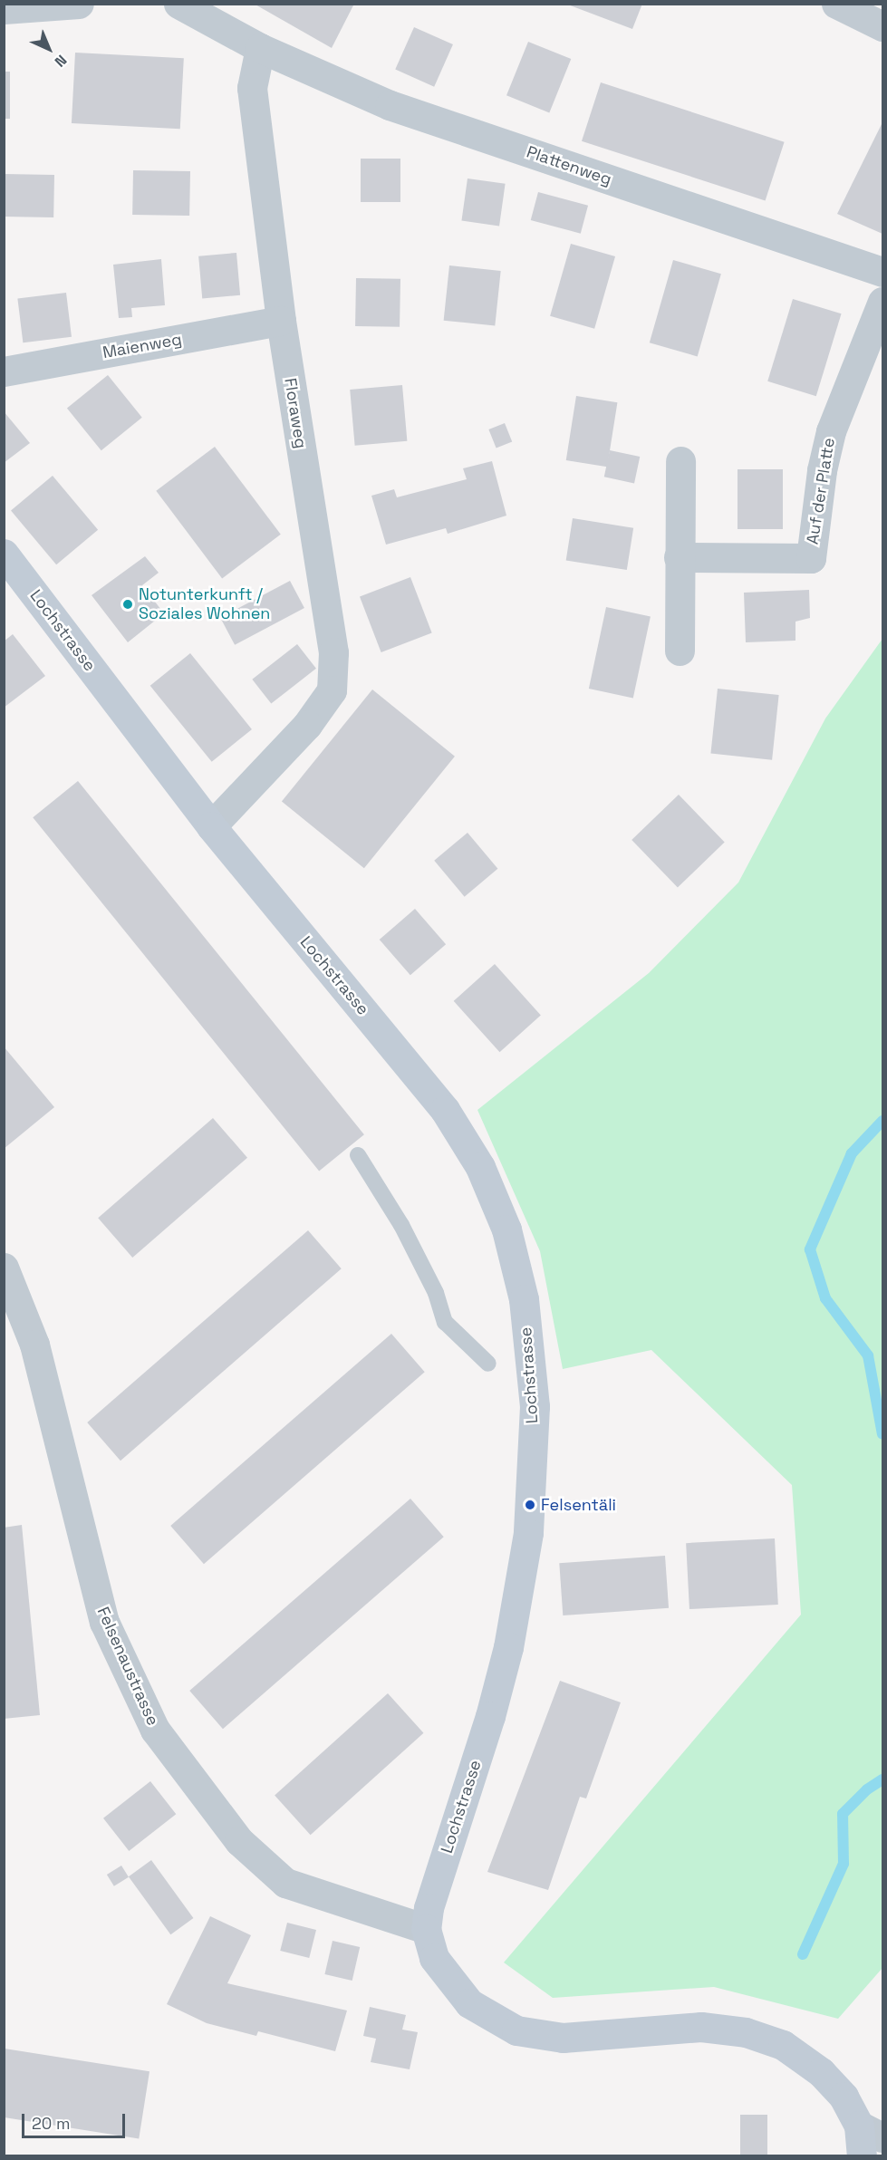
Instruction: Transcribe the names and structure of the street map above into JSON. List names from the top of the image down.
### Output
{
  "streets": {
    "street": [
      "Plattenweg",
      "Maienweg",
      "Floraweg",
      "Auf der Platte",
      "Lochstrasse",
      "Felsenaustrasse"
    ]
  },
  "crossings": [
    ["Plattenweg", "Floraweg"],
    ["Maienweg", "Floraweg"],
    ["Floraweg", "Lochstrasse"],
    ["Lochstrasse", "Felsenaustrasse"]
  ],
  "places": ["Notunterkunft / Soziales Wohnen", "Felsentäli"],
  "scale_bar": "20 m",
  "north": "bottom right"
}
